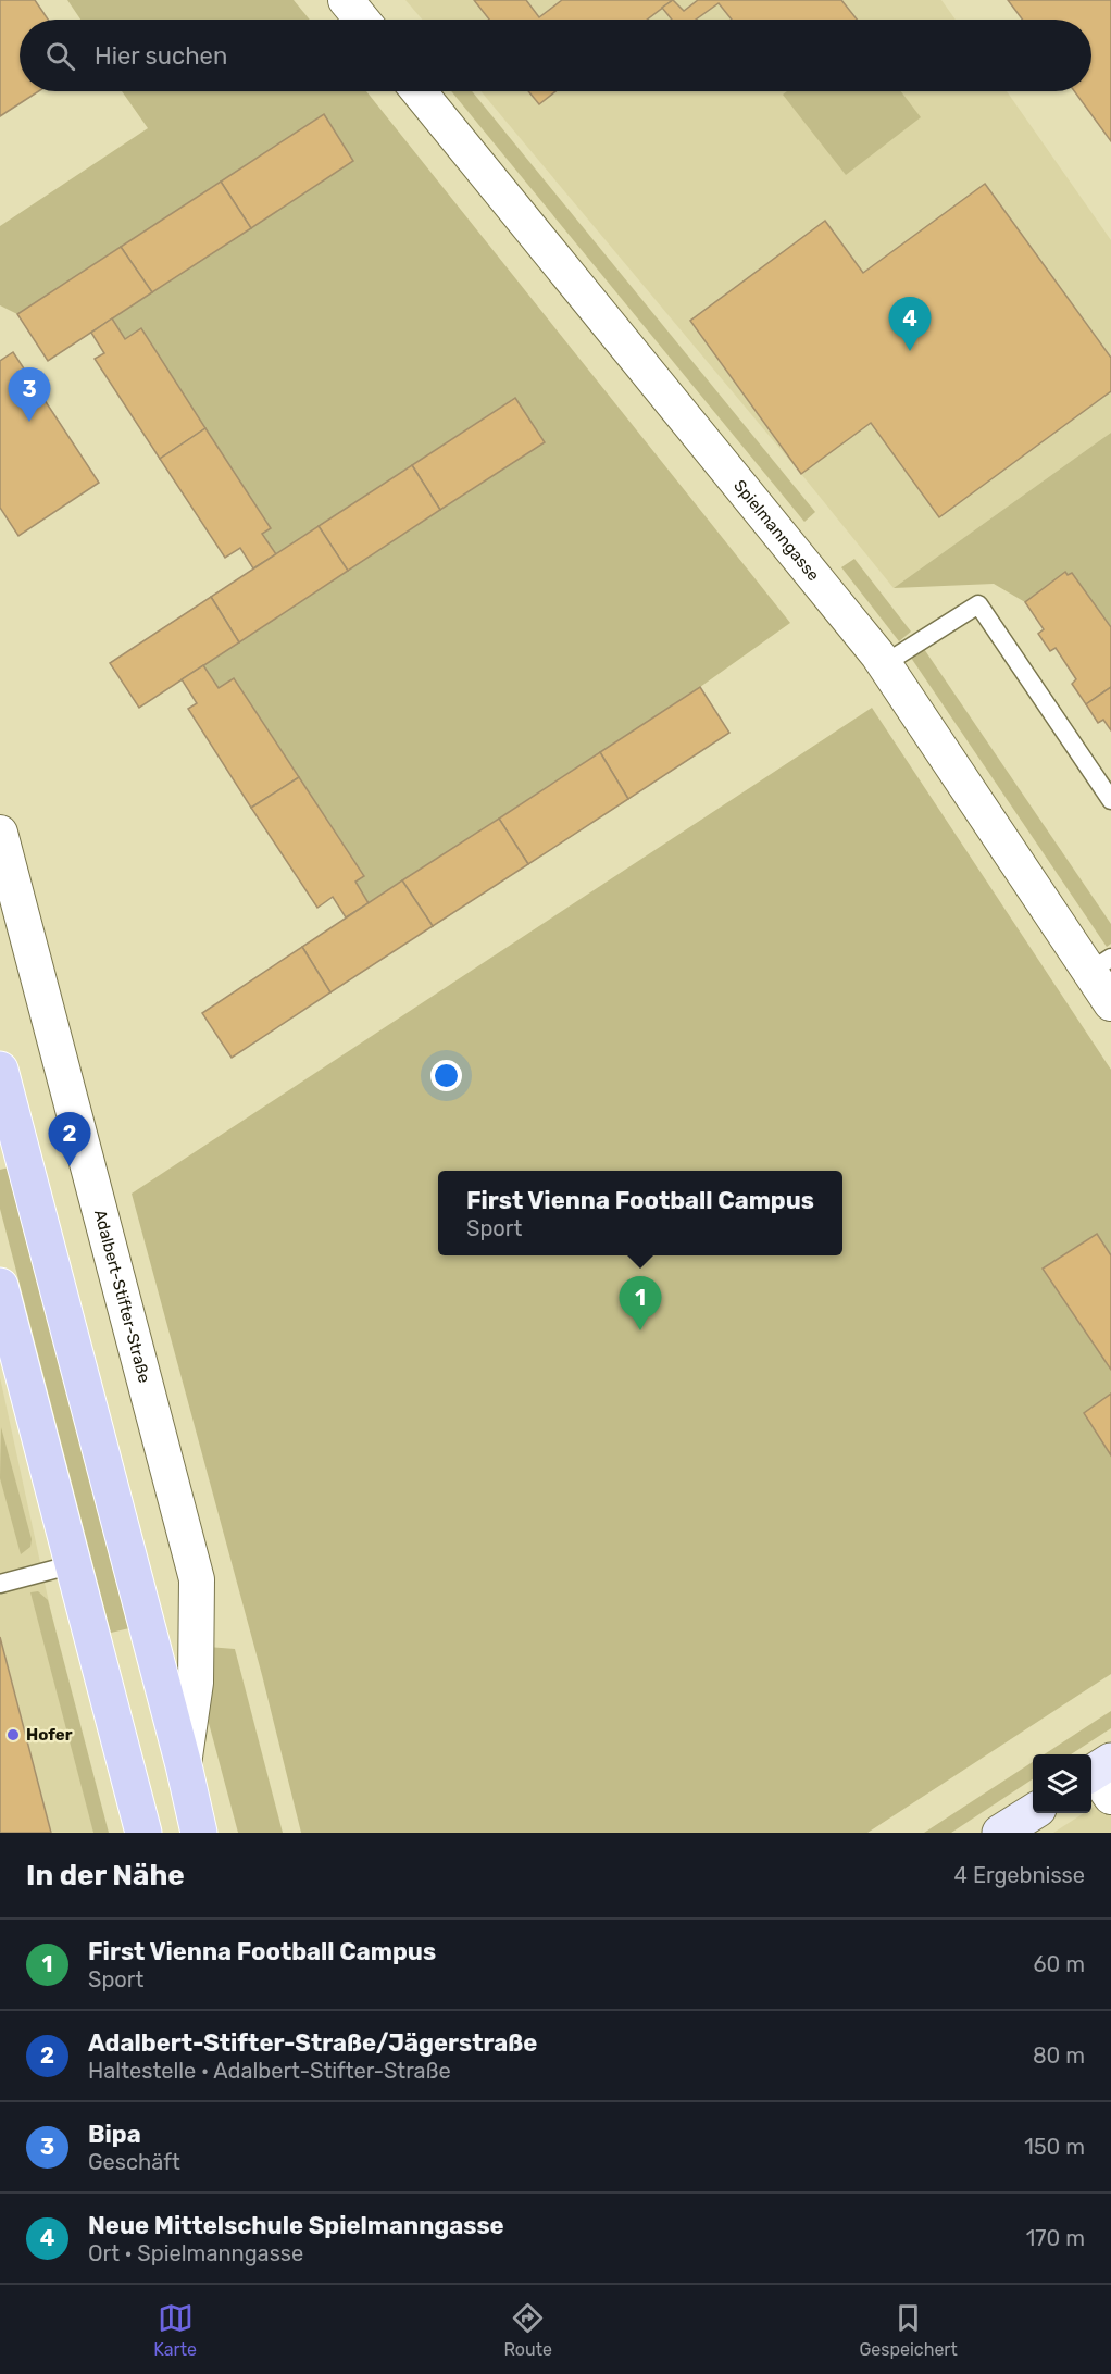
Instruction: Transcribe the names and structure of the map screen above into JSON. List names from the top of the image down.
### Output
{
  "streets": {
    "main road": ["Adalbert-Stifter-Straße"],
    "street": ["Spielmanngasse"]
  },
  "places": ["Hofer"],
  "page": {
    "search": "Hier suchen",
    "pins": [
      "4",
      "3",
      "2",
      "1"
    ],
    "popup": ["First Vienna Football Campus", "Sport"],
    "heading": ["In der Nähe", "4 Ergebnisse"],
    "list": [
      {
        "mark": "1",
        "name": "First Vienna Football Campus",
        "note": "Sport",
        "value": "60 m"
      },
      {
        "mark": "2",
        "name": "Adalbert-Stifter-Straße/Jägerstraße",
        "note": "Haltestelle · Adalbert-Stifter-Straße",
        "value": "80 m"
      },
      {
        "mark": "3",
        "name": "Bipa",
        "note": "Geschäft",
        "value": "150 m"
      },
      {
        "mark": "4",
        "name": "Neue Mittelschule Spielmanngasse",
        "note": "Ort · Spielmanngasse",
        "value": "170 m"
      }
    ],
    "nav": ["Karte", "Route", "Gespeichert"]
  }
}
